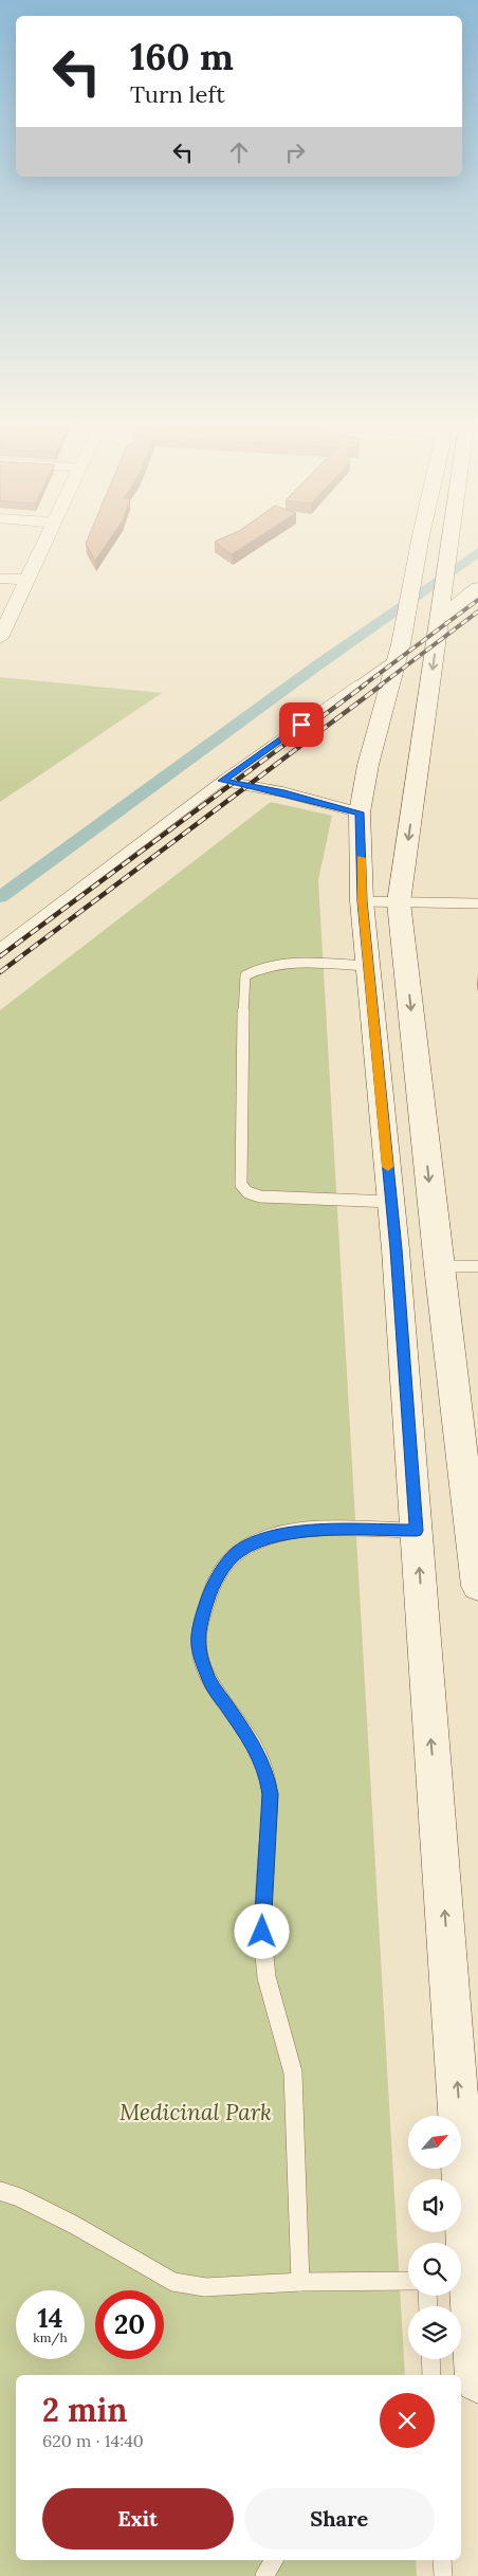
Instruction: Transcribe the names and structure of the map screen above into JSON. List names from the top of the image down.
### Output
{
  "parks": ["Medicinal Park"],
  "north": "top right",
  "page": {
    "turn": ["160 m", "Turn left"],
    "speed": "14 km/h",
    "limit": "20",
    "heading": ["2 min", "620 m · 14:40"],
    "buttons": ["Exit", "Share"]
  }
}
